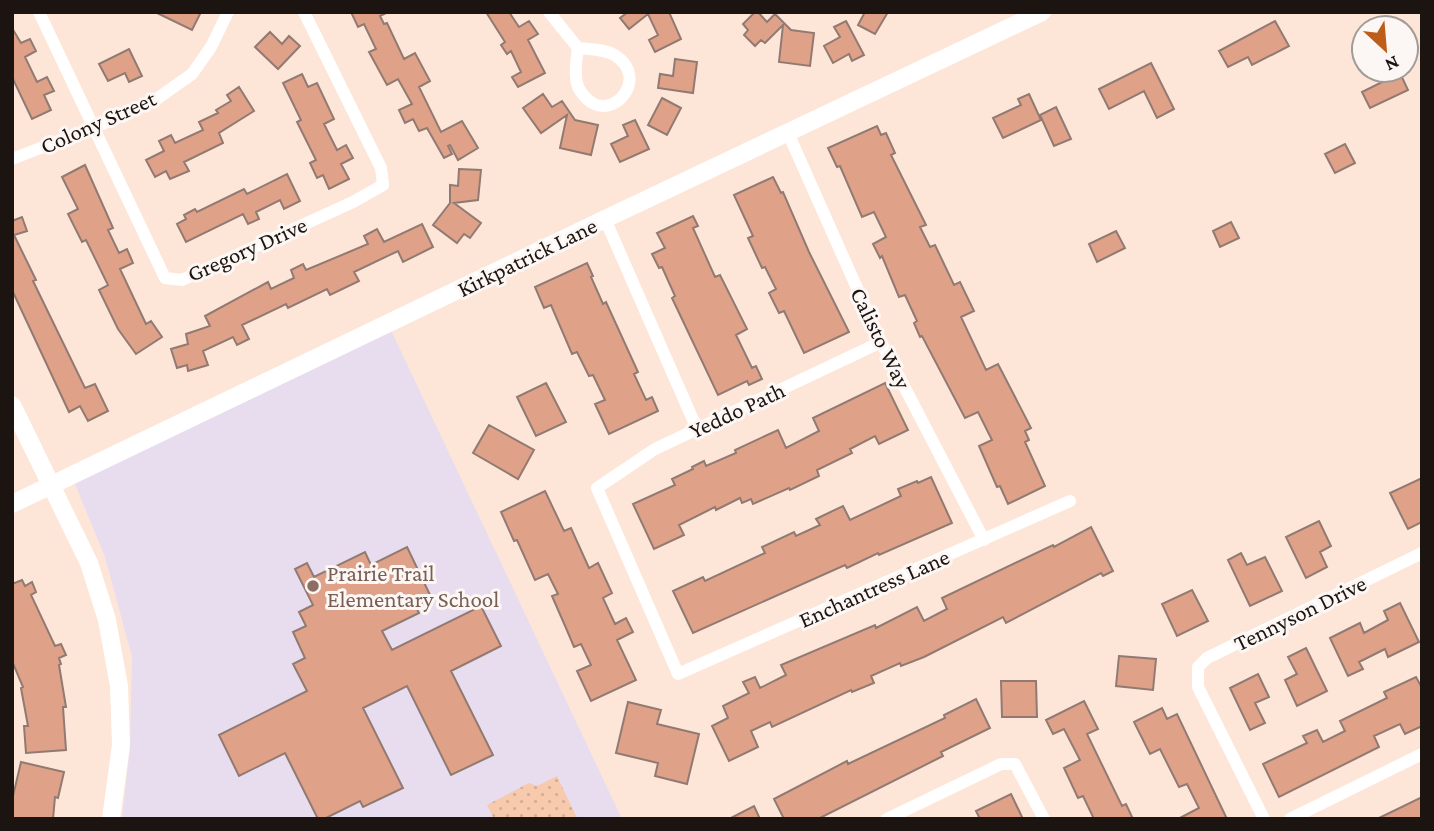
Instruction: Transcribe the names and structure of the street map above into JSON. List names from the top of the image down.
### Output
{
  "streets": {
    "street": [
      "Colony Street",
      "Gregory Drive",
      "Kirkpatrick Lane",
      "Calisto Way",
      "Yeddo Path",
      "Enchantress Lane",
      "Tennyson Drive"
    ]
  },
  "crossings": [
    ["Colony Street", "Gregory Drive"],
    ["Kirkpatrick Lane", "Calisto Way"],
    ["Calisto Way", "Yeddo Path"],
    ["Calisto Way", "Enchantress Lane"],
    ["Yeddo Path", "Enchantress Lane"]
  ],
  "places": ["Prairie Trail Elementary School"],
  "north": "bottom right"
}
